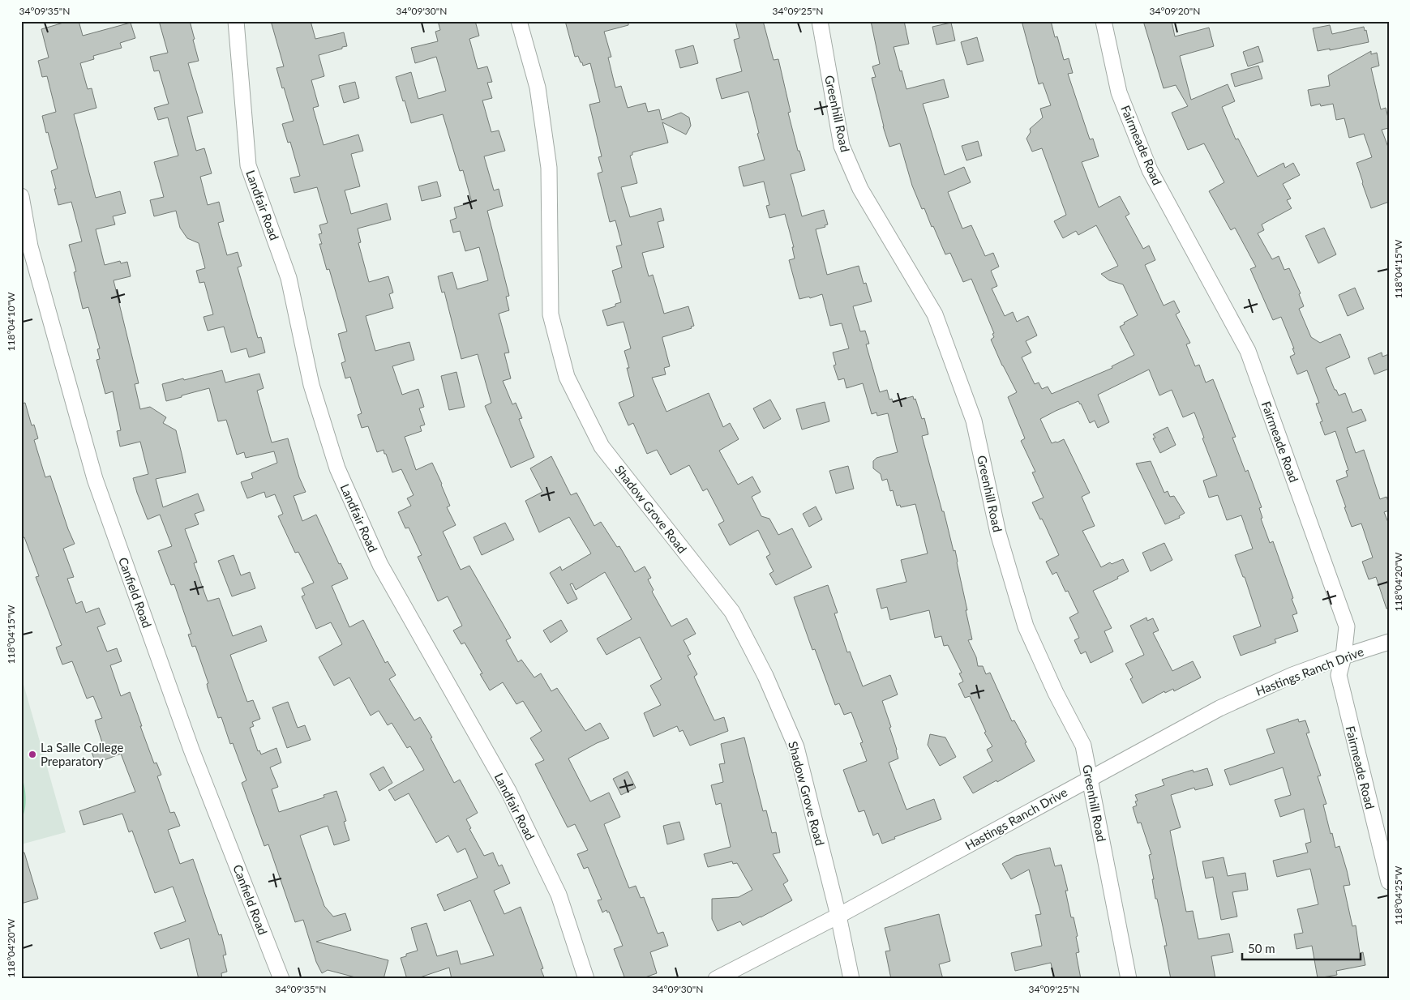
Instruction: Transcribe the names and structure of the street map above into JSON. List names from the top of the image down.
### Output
{
  "streets": {
    "street": [
      "Greenhill Road",
      "Fairmeade Road",
      "Landfair Road",
      "Shadow Grove Road",
      "Canfield Road",
      "Hastings Ranch Drive"
    ]
  },
  "crossings": [
    ["Greenhill Road", "Hastings Ranch Drive"],
    ["Fairmeade Road", "Hastings Ranch Drive"],
    ["Shadow Grove Road", "Hastings Ranch Drive"]
  ],
  "places": ["La Salle College Preparatory"],
  "scale_bar": "50 m",
  "coordinates": [
    "34°09'35\"N",
    "34°09'30\"N",
    "34°09'25\"N",
    "34°09'20\"N",
    "118°04'15\"W",
    "118°04'10\"W",
    "118°04'20\"W",
    "118°04'25\"W"
  ]
}
